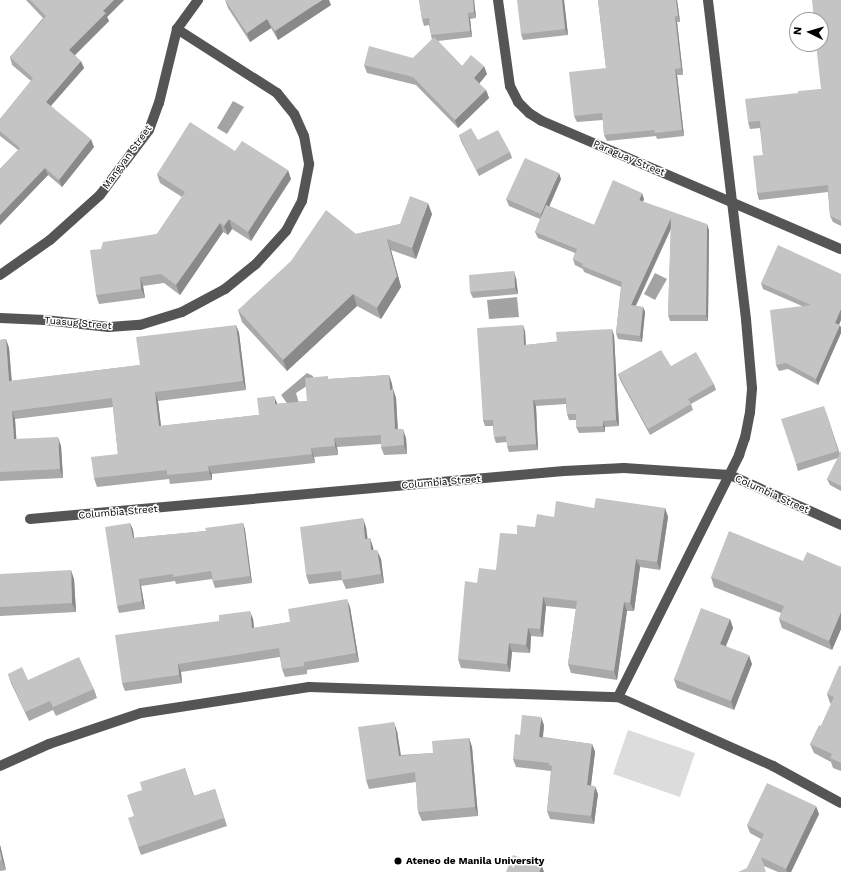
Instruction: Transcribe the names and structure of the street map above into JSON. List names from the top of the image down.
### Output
{
  "streets": {
    "street": [
      "Mangyan Street",
      "Paraguay Street",
      "Tuasug Street",
      "Columbia Street"
    ]
  },
  "crossings": [
    ["Mangyan Street", "Tuasug Street"]
  ],
  "places": ["Ateneo de Manila University"],
  "north": "left"
}
